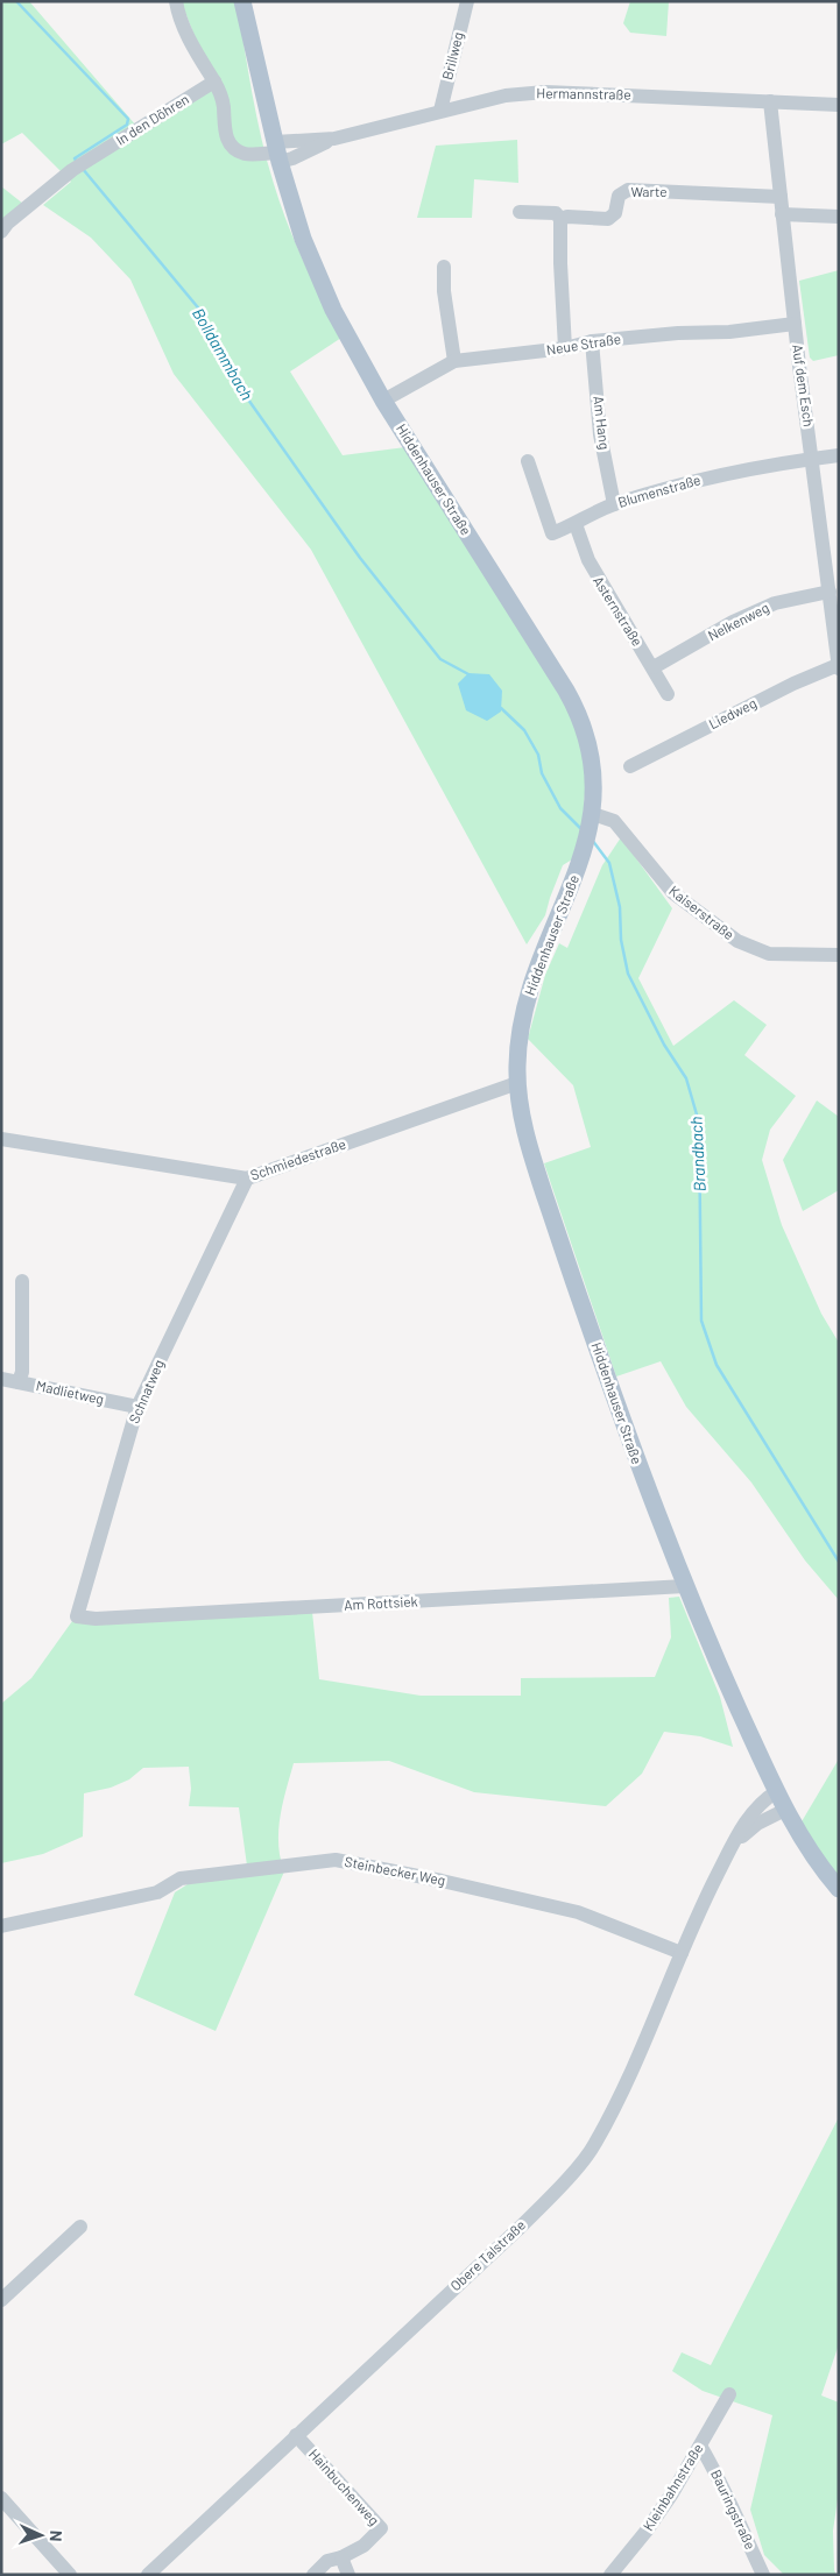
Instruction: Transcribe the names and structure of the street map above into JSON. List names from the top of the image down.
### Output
{
  "streets": {
    "main road": ["Hiddenhauser Straße"],
    "street": [
      "Brillweg",
      "Hermannstraße",
      "In den Döhren",
      "Warte",
      "Neue Straße",
      "Auf dem Esch",
      "Am Hang",
      "Blumenstraße",
      "Asternstraße",
      "Nelkenweg",
      "Liedweg",
      "Kaiserstraße",
      "Schmiedestraße",
      "Schnatweg",
      "Madlietweg",
      "Am Rottsiek",
      "Steinbecker Weg",
      "Obere Talstraße",
      "Hainbuchenweg",
      "Kleinbahnstraße",
      "Bauringstraße"
    ]
  },
  "crossings": [
    ["Brillweg", "Hermannstraße"],
    ["Hermannstraße", "Auf dem Esch"],
    ["Hermannstraße", "Hiddenhauser Straße"],
    ["Warte", "Auf dem Esch"],
    ["Neue Straße", "Auf dem Esch"],
    ["Neue Straße", "Am Hang"],
    ["Neue Straße", "Hiddenhauser Straße"],
    ["Auf dem Esch", "Blumenstraße"],
    ["Auf dem Esch", "Nelkenweg"],
    ["Auf dem Esch", "Liedweg"],
    ["Am Hang", "Blumenstraße"],
    ["Hiddenhauser Straße", "Kaiserstraße"],
    ["Hiddenhauser Straße", "Schmiedestraße"],
    ["Hiddenhauser Straße", "Am Rottsiek"],
    ["Hiddenhauser Straße", "Obere Talstraße"],
    ["Blumenstraße", "Asternstraße"],
    ["Asternstraße", "Nelkenweg"],
    ["Schmiedestraße", "Schnatweg"],
    ["Schnatweg", "Madlietweg"],
    ["Schnatweg", "Am Rottsiek"],
    ["Steinbecker Weg", "Obere Talstraße"],
    ["Obere Talstraße", "Hainbuchenweg"],
    ["Kleinbahnstraße", "Bauringstraße"]
  ],
  "water": ["Bolldammbach", "Brandbach"],
  "north": "right"
}
